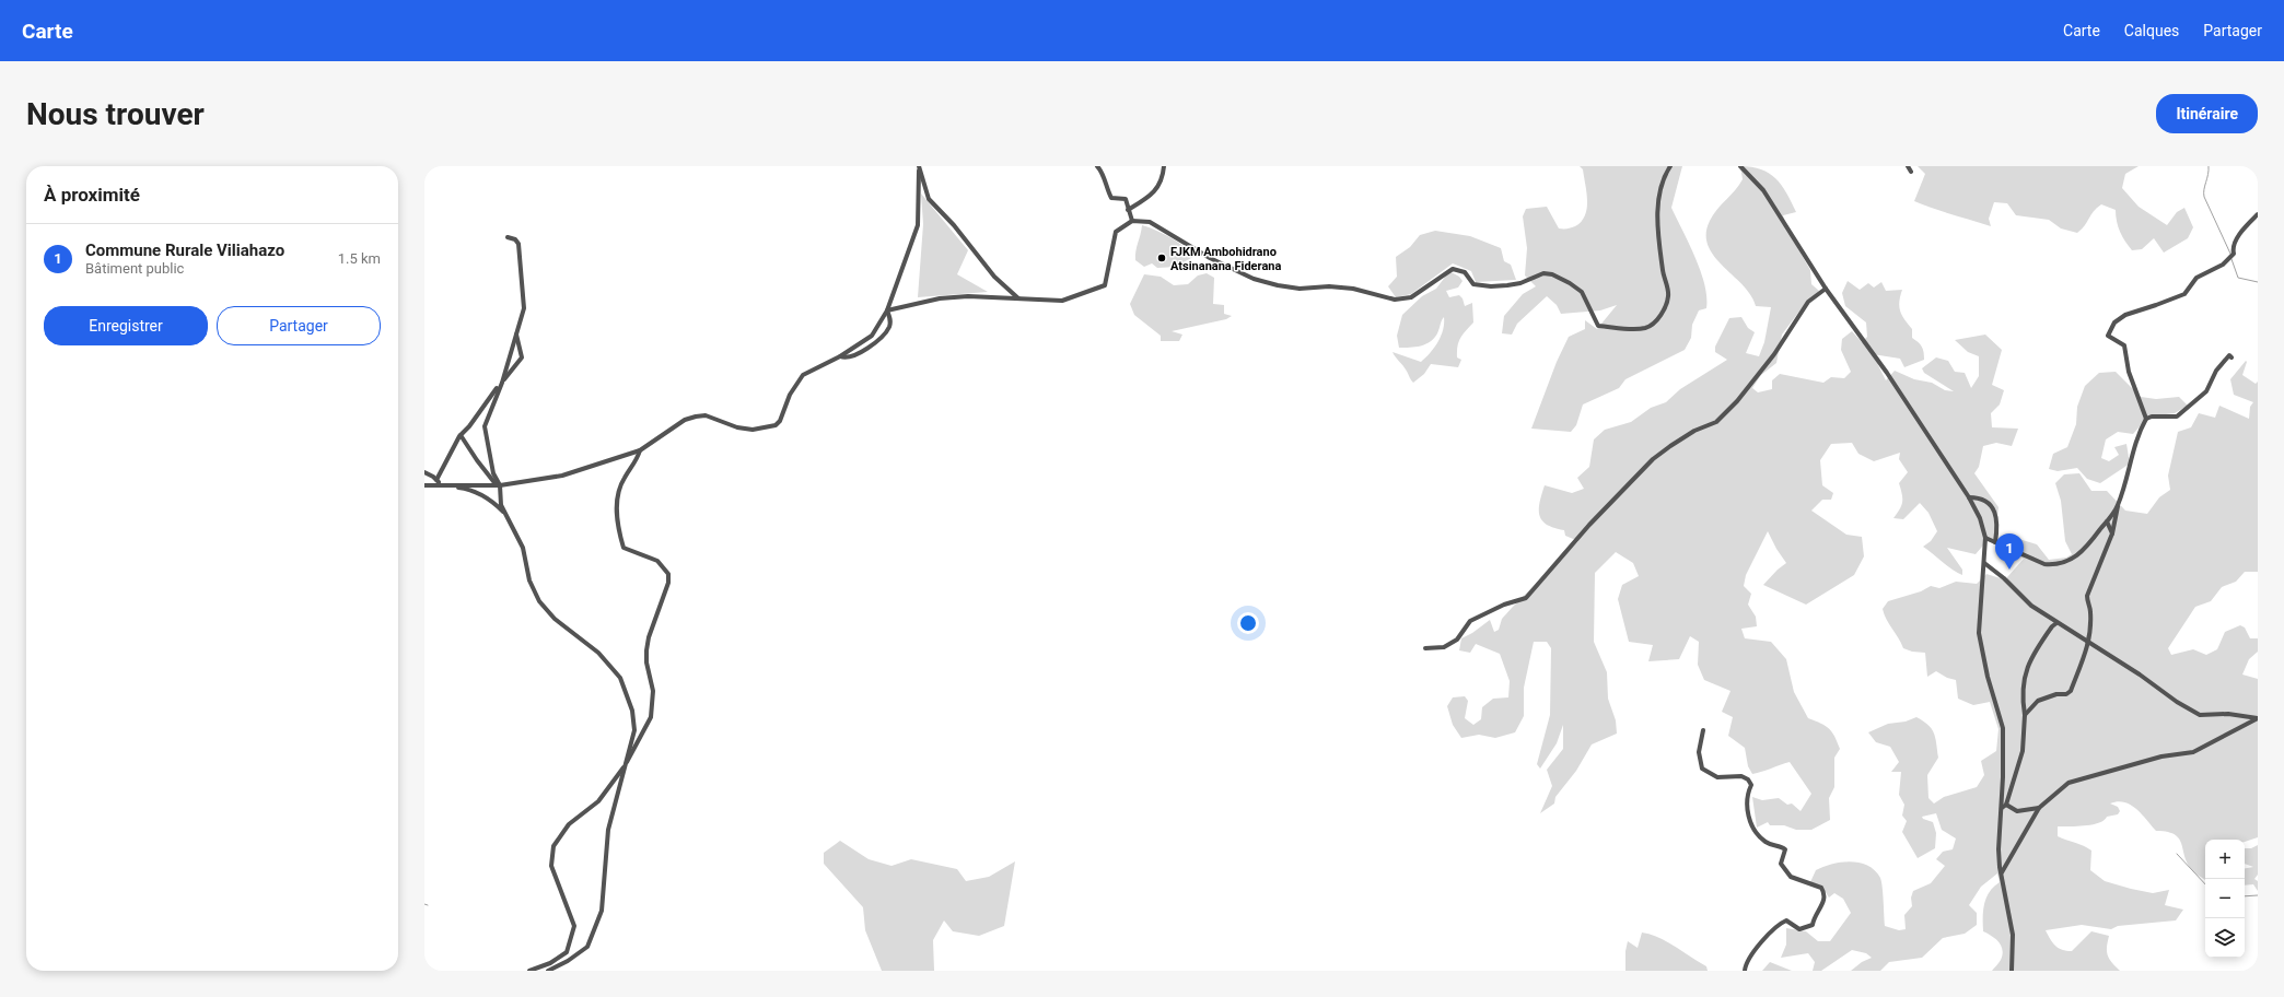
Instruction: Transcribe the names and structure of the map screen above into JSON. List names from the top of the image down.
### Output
{
  "places": ["FJKM Ambohidrano Atsinanana Fiderana"],
  "page": {
    "header": "Carte",
    "nav": ["Carte", "Calques", "Partager"],
    "buttons": [
      "Itinéraire",
      ["Enregistrer", "Partager"]
    ],
    "title": "Nous trouver",
    "heading": "À proximité",
    "list": [
      {
        "mark": "1",
        "name": "Commune Rurale Viliahazo",
        "note": "Bâtiment public",
        "value": "1.5 km"
      }
    ],
    "pins": "1",
    "map_buttons": ["+", "−"]
  }
}
